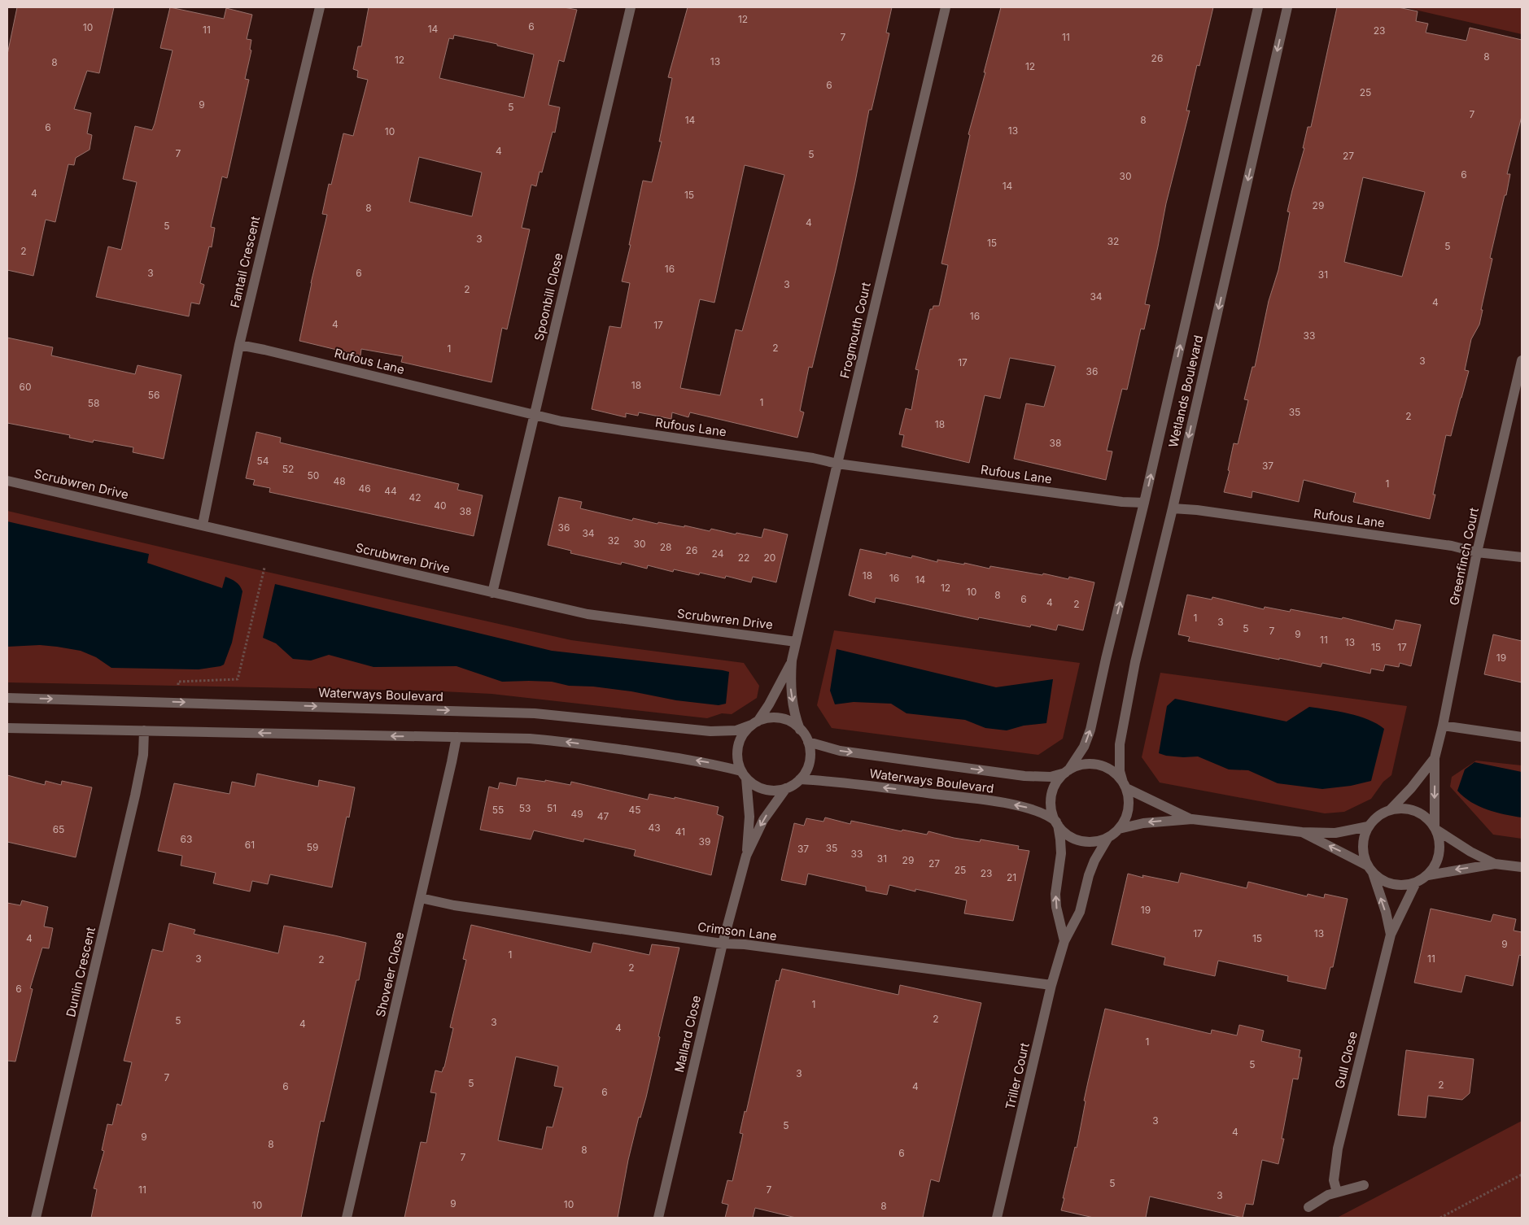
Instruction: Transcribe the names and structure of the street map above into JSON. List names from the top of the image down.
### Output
{
  "streets": {
    "street": [
      "Fantail Crescent",
      "Spoonbill Close",
      "Frogmouth Court",
      "Rufous Lane",
      "Wetlands Boulevard",
      "Scrubwren Drive",
      "Greenfinch Court",
      "Waterways Boulevard",
      "Crimson Lane",
      "Dunlin Crescent",
      "Shoveler Close",
      "Mallard Close",
      "Gull Close",
      "Triller Court"
    ]
  },
  "crossings": [
    ["Fantail Crescent", "Rufous Lane"],
    ["Fantail Crescent", "Scrubwren Drive"],
    ["Spoonbill Close", "Rufous Lane"],
    ["Spoonbill Close", "Scrubwren Drive"],
    ["Frogmouth Court", "Rufous Lane"],
    ["Frogmouth Court", "Scrubwren Drive"],
    ["Frogmouth Court", "Waterways Boulevard"],
    ["Frogmouth Court", "Mallard Close"],
    ["Rufous Lane", "Wetlands Boulevard"],
    ["Rufous Lane", "Greenfinch Court"],
    ["Wetlands Boulevard", "Waterways Boulevard"],
    ["Wetlands Boulevard", "Triller Court"],
    ["Greenfinch Court", "Gull Close"],
    ["Waterways Boulevard", "Mallard Close"],
    ["Waterways Boulevard", "Triller Court"],
    ["Crimson Lane", "Shoveler Close"],
    ["Crimson Lane", "Mallard Close"],
    ["Crimson Lane", "Triller Court"]
  ],
  "house_numbers": [
    "12",
    "6",
    "10",
    "14",
    "11",
    "23",
    "7",
    "11",
    "8",
    "26",
    "12",
    "13",
    "8",
    "12",
    "6",
    "25",
    "9",
    "5",
    "7",
    "14",
    "8",
    "6",
    "13",
    "10",
    "4",
    "7",
    "5",
    "27",
    "6",
    "30",
    "14",
    "4",
    "15",
    "29",
    "8",
    "4",
    "5",
    "3",
    "32",
    "15",
    "5",
    "2",
    "16",
    "3",
    "6",
    "31",
    "3",
    "2",
    "34",
    "4",
    "16",
    "4",
    "17",
    "33",
    "2",
    "1",
    "3",
    "17",
    "36",
    "18",
    "60",
    "56",
    "1",
    "58",
    "35",
    "2",
    "18",
    "38",
    "54",
    "37",
    "52",
    "50",
    "48",
    "1",
    "46",
    "44",
    "42",
    "40",
    "38",
    "36",
    "34",
    "32",
    "30",
    "28",
    "26",
    "24",
    "22",
    "20",
    "18",
    "16",
    "14",
    "12",
    "10",
    "8",
    "6",
    "4",
    "2",
    "1",
    "3",
    "5",
    "7",
    "9",
    "11",
    "13",
    "15",
    "17",
    "19",
    "53",
    "51",
    "55",
    "45",
    "49",
    "47",
    "43",
    "65",
    "41",
    "63",
    "39",
    "61",
    "59",
    "35",
    "37",
    "33",
    "31",
    "29",
    "27",
    "25",
    "23",
    "21",
    "19",
    "17",
    "13",
    "4",
    "15",
    "9",
    "1",
    "3",
    "11",
    "2",
    "2",
    "6",
    "1",
    "2",
    "5",
    "3",
    "4",
    "4",
    "1",
    "5",
    "3",
    "7",
    "5",
    "2",
    "6",
    "4",
    "6",
    "3",
    "5",
    "4",
    "9",
    "8",
    "8",
    "6",
    "7",
    "5",
    "11",
    "7",
    "3",
    "9",
    "10",
    "10",
    "8"
  ]
}
